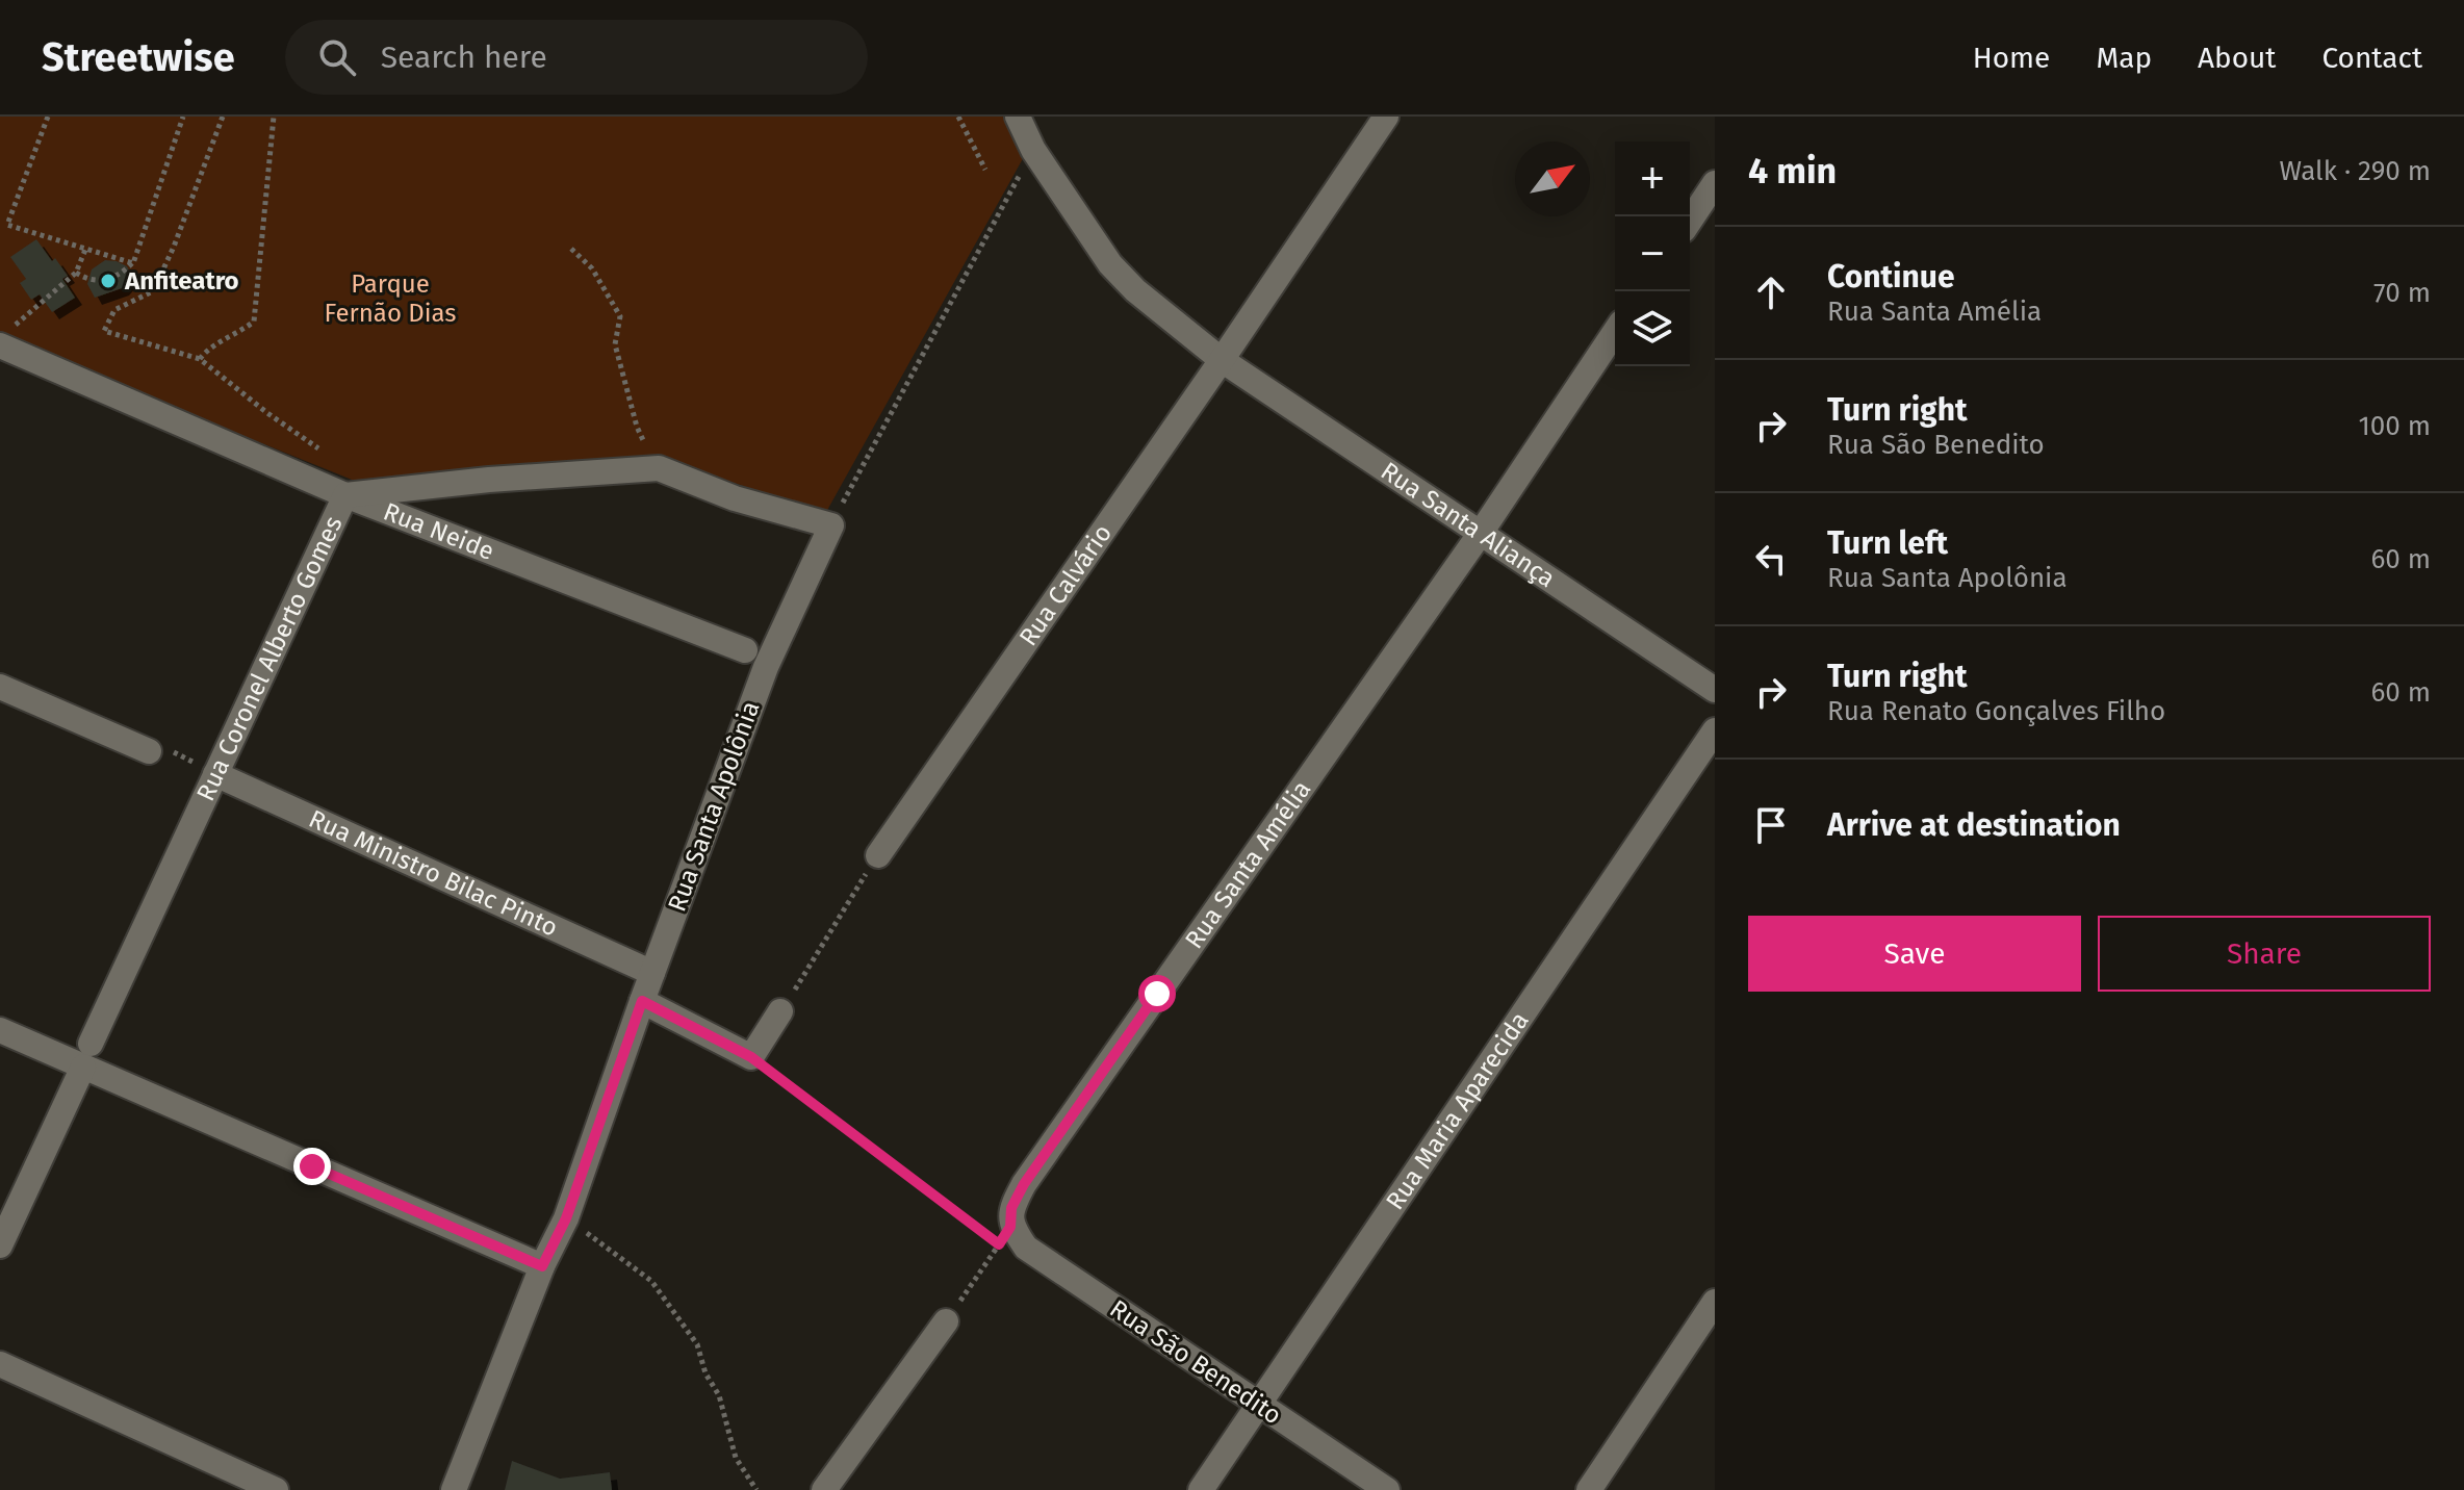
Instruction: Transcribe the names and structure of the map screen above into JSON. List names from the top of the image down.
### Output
{
  "streets": {
    "street": [
      "Rua Santa Aliança",
      "Rua Neide",
      "Rua Calvário",
      "Rua Coronel Alberto Gomes",
      "Rua Santa Apolônia",
      "Rua Santa Amélia",
      "Rua Ministro Bilac Pinto",
      "Rua Maria Aparecida",
      "Rua São Benedito"
    ]
  },
  "crossings": [
    ["Rua Santa Aliança", "Rua Calvário"],
    ["Rua Santa Aliança", "Rua Santa Amélia"],
    ["Rua Neide", "Rua Coronel Alberto Gomes"],
    ["Rua Coronel Alberto Gomes", "Rua Santa Apolônia"],
    ["Rua Coronel Alberto Gomes", "Rua Ministro Bilac Pinto"],
    ["Rua Santa Apolônia", "Rua Ministro Bilac Pinto"],
    ["Rua Santa Amélia", "Rua São Benedito"],
    ["Rua Maria Aparecida", "Rua São Benedito"]
  ],
  "parks": ["Parque Fernão Dias"],
  "places": ["Anfiteatro"],
  "north": "top right",
  "page": {
    "header": "Streetwise",
    "search": "Search here",
    "nav": [
      "Home",
      "Map",
      "About",
      "Contact"
    ],
    "heading": ["4 min", "Walk · 290 m"],
    "map_buttons": ["+", "−"],
    "list": [
      ["Continue", "Rua Santa Amélia", "70 m"],
      ["Turn right", "Rua São Benedito", "100 m"],
      ["Turn left", "Rua Santa Apolônia", "60 m"],
      ["Turn right", "Rua Renato Gonçalves Filho", "60 m"],
      "Arrive at destination"
    ],
    "buttons": ["Save", "Share"]
  }
}
